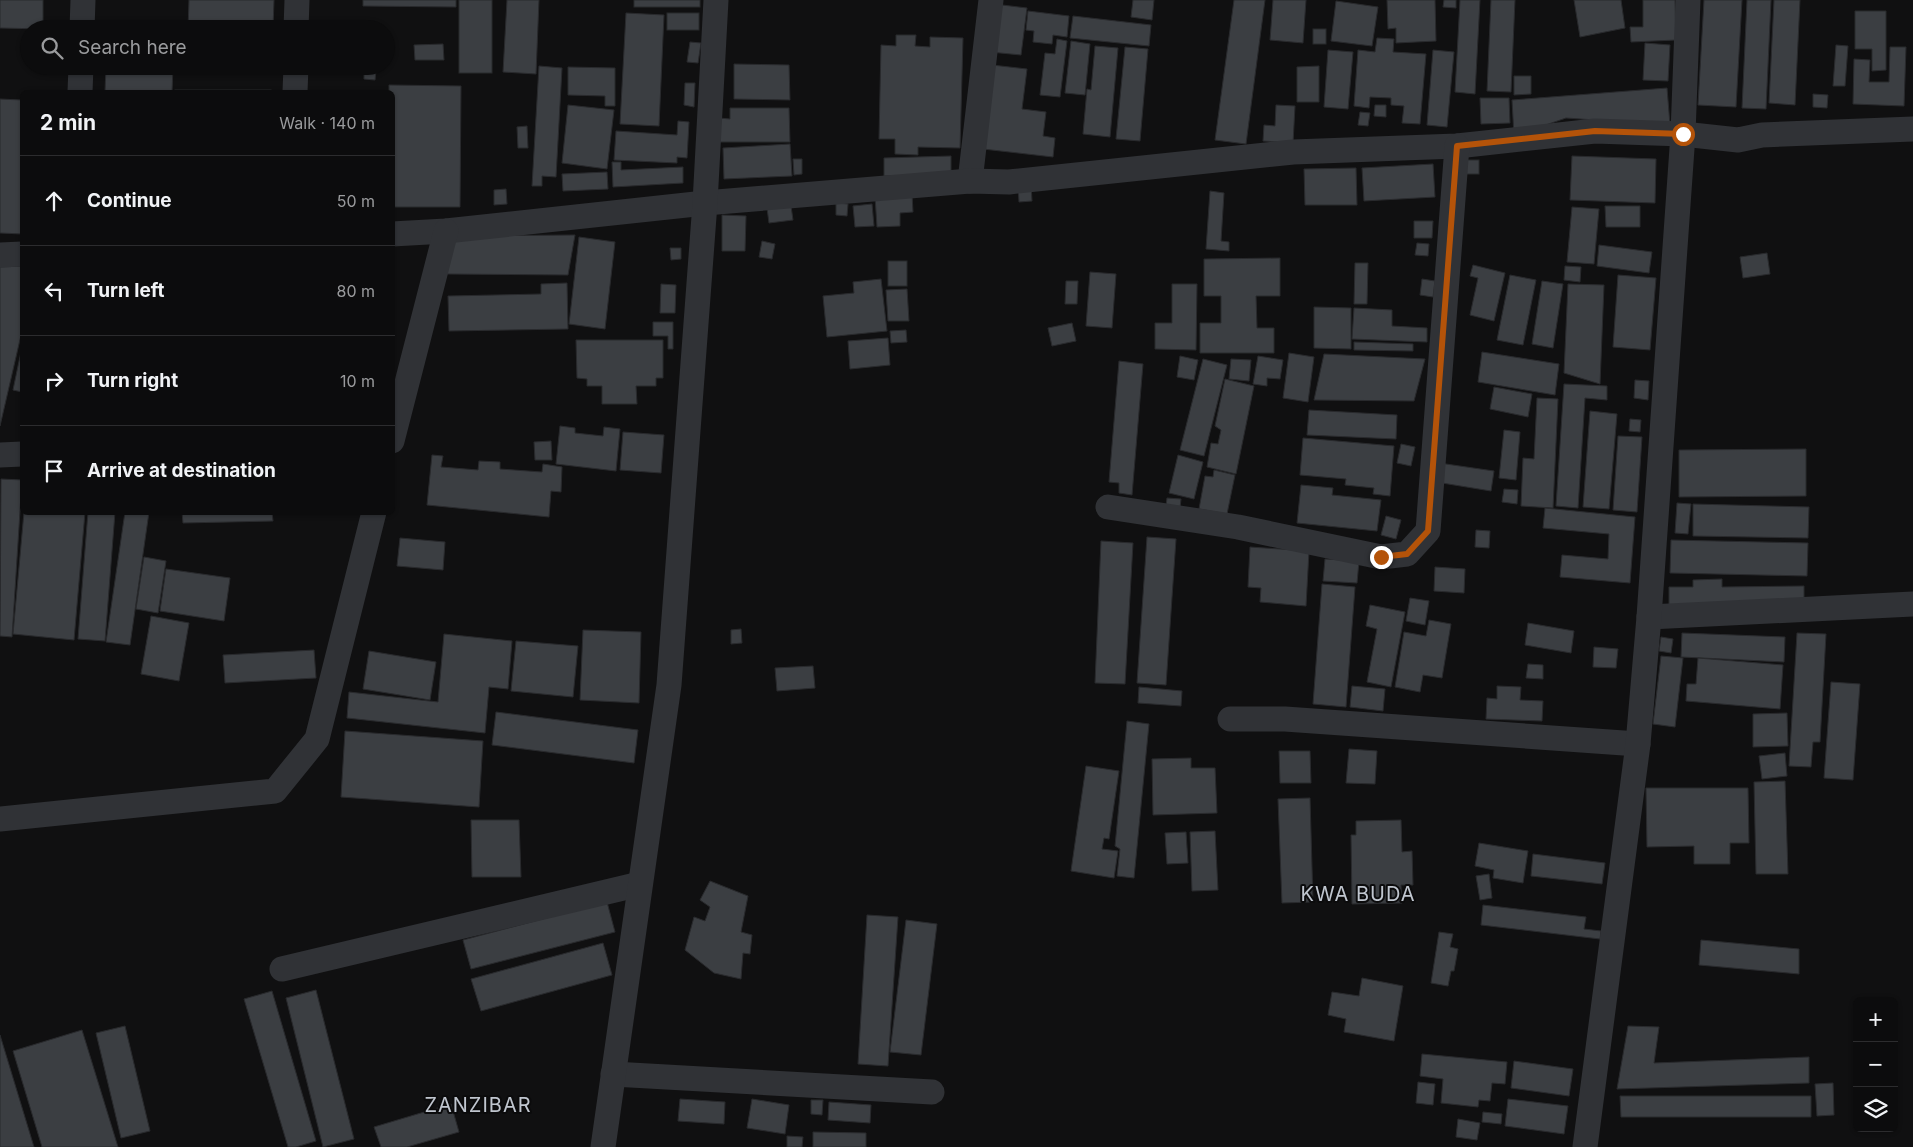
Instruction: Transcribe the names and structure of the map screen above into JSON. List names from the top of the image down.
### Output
{
  "districts": ["KWA BUDA", "ZANZIBAR"],
  "page": {
    "search": "Search here",
    "heading": ["2 min", "Walk · 140 m"],
    "list": [
      ["Continue", "50 m"],
      ["Turn left", "80 m"],
      ["Turn right", "10 m"],
      "Arrive at destination"
    ],
    "map_buttons": ["+", "−"]
  }
}
